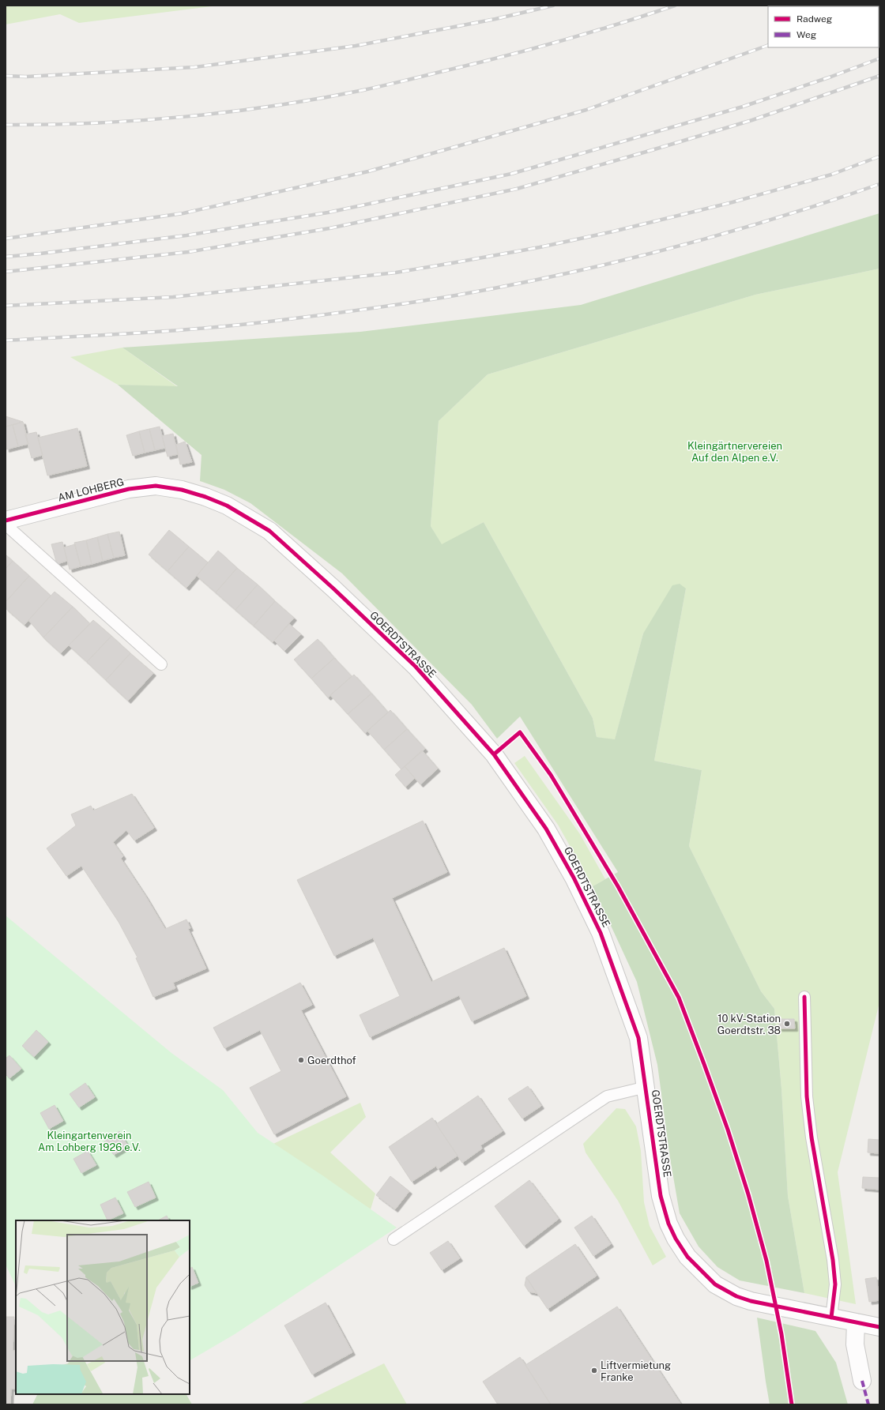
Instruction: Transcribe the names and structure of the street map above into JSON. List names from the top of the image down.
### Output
{
  "streets": {
    "street": ["AM LOHBERG", "GOERDTSTRASSE"]
  },
  "crossings": [
    ["AM LOHBERG", "GOERDTSTRASSE"]
  ],
  "parks": ["Kleingärtnervereien Auf den Alpen e.V.", "Kleingartenverein Am Lohberg 1926 e.V."],
  "places": ["10 kV-Station Goerdtstr. 38", "Goerdthof", "Liftvermietung Franke"],
  "legend": ["Radweg", "Weg"]
}
